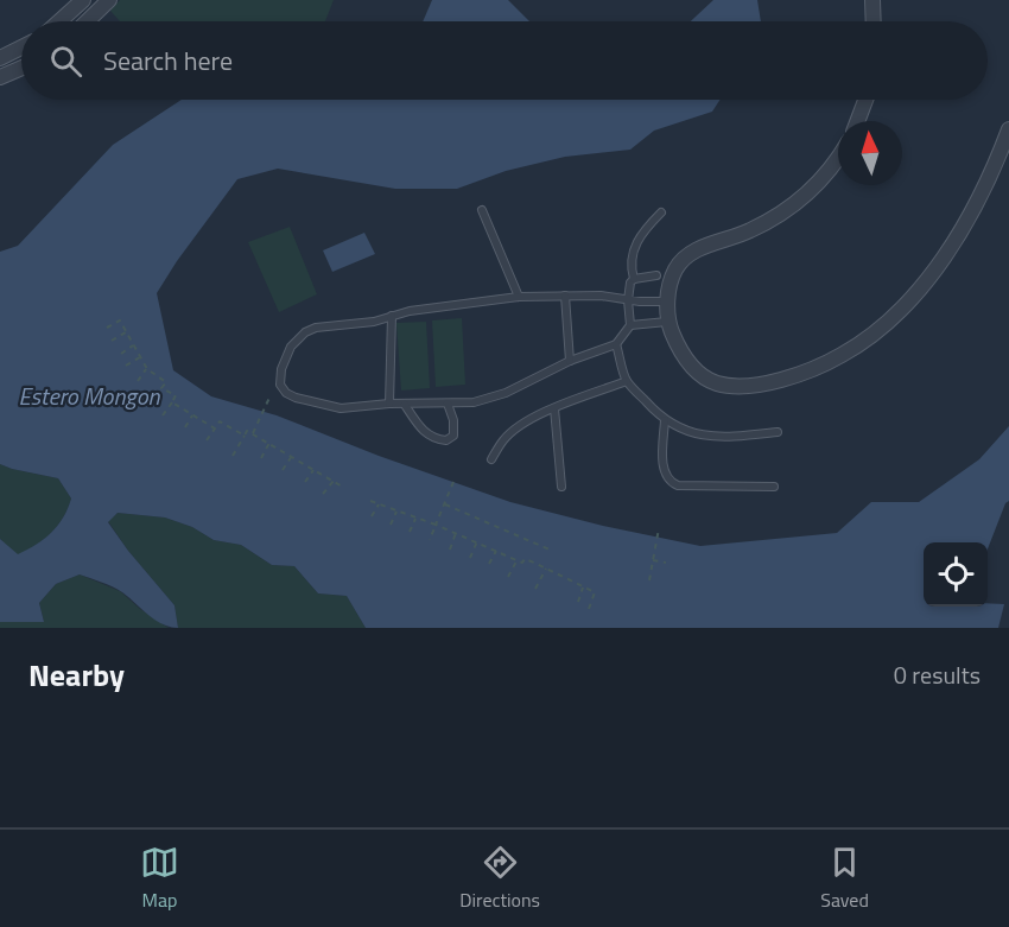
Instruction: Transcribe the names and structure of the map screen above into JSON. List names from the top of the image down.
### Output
{
  "water": ["Estero Mongon"],
  "north": "top",
  "page": {
    "search": "Search here",
    "heading": ["Nearby", "0 results"],
    "nav": ["Map", "Directions", "Saved"]
  }
}
